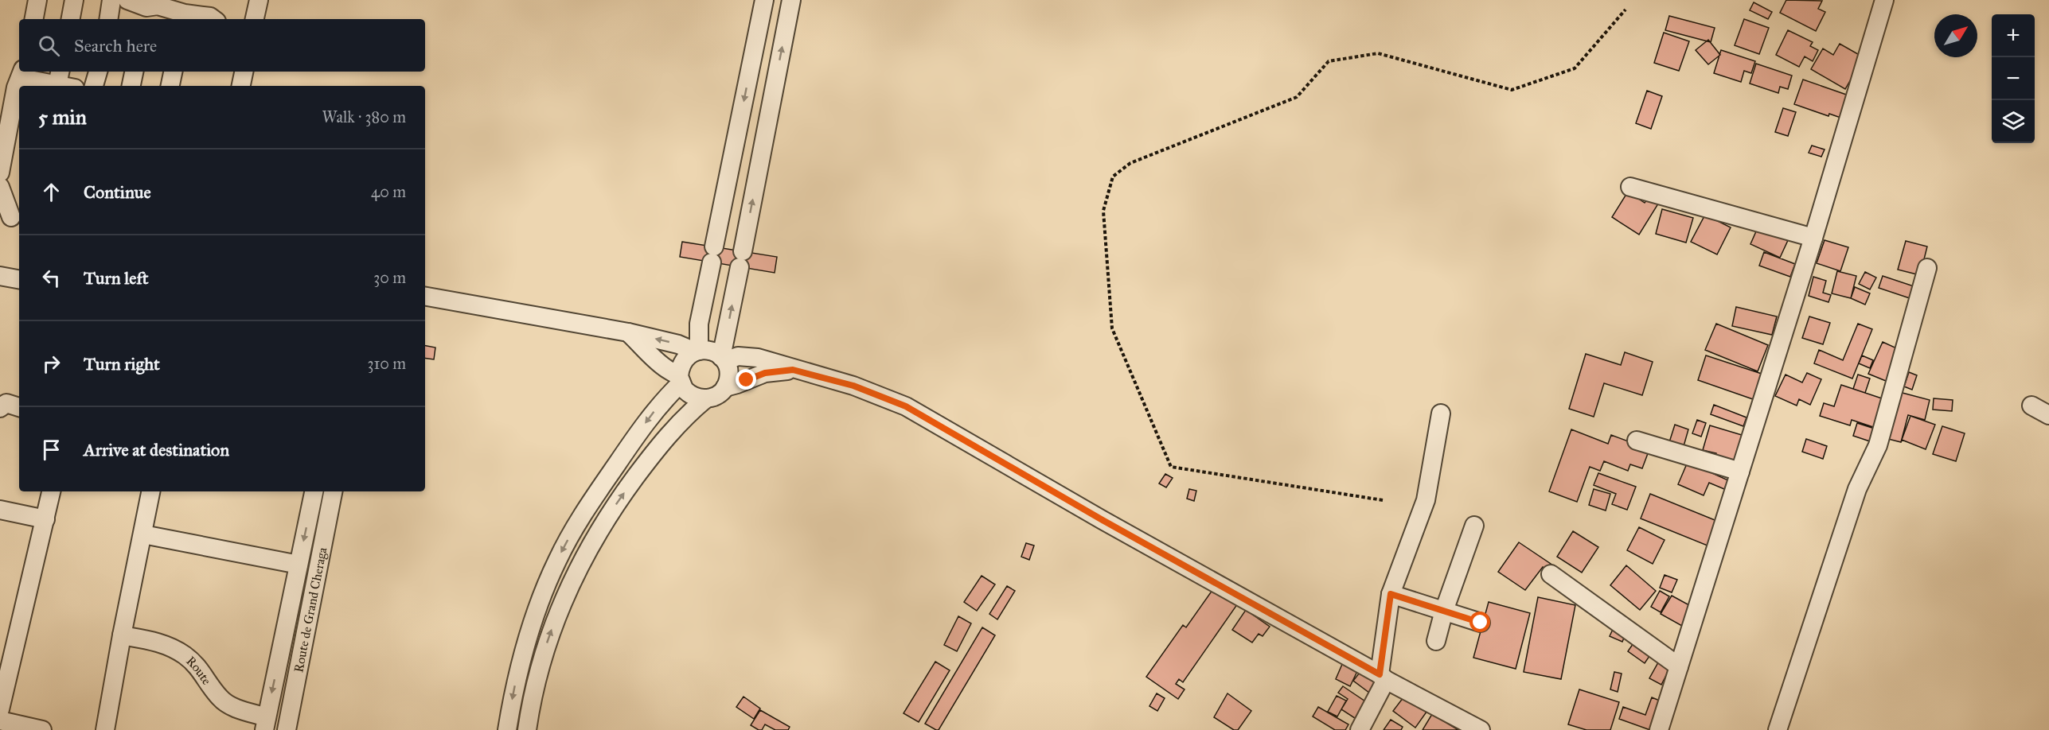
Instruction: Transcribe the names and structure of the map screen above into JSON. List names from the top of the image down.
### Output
{
  "streets": {
    "street": ["Route de Grand Cheraga", "Route"]
  },
  "north": "top right",
  "page": {
    "map_buttons": ["+", "−"],
    "search": "Search here",
    "heading": ["5 min", "Walk · 380 m"],
    "list": [
      ["Continue", "40 m"],
      ["Turn left", "30 m"],
      ["Turn right", "310 m"],
      "Arrive at destination"
    ]
  }
}
